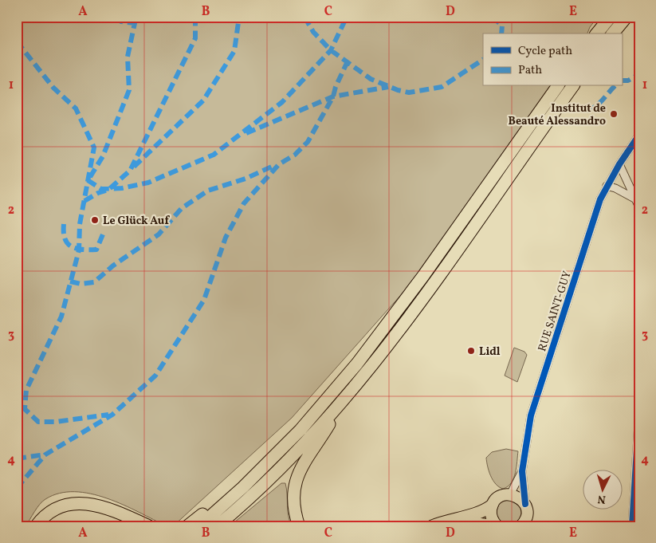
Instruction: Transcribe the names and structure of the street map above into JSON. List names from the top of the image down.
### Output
{
  "streets": {
    "street": ["RUE SAINT-GUY"]
  },
  "places": ["Institut de Beauté Alessandro", "Le Glück Auf", "Lidl"],
  "legend": ["Cycle path", "Path"],
  "north": "bottom",
  "grid": {
    "columns": [
      "A",
      "B",
      "C",
      "D",
      "E"
    ],
    "rows": [
      "1",
      "2",
      "3",
      "4"
    ]
  }
}
